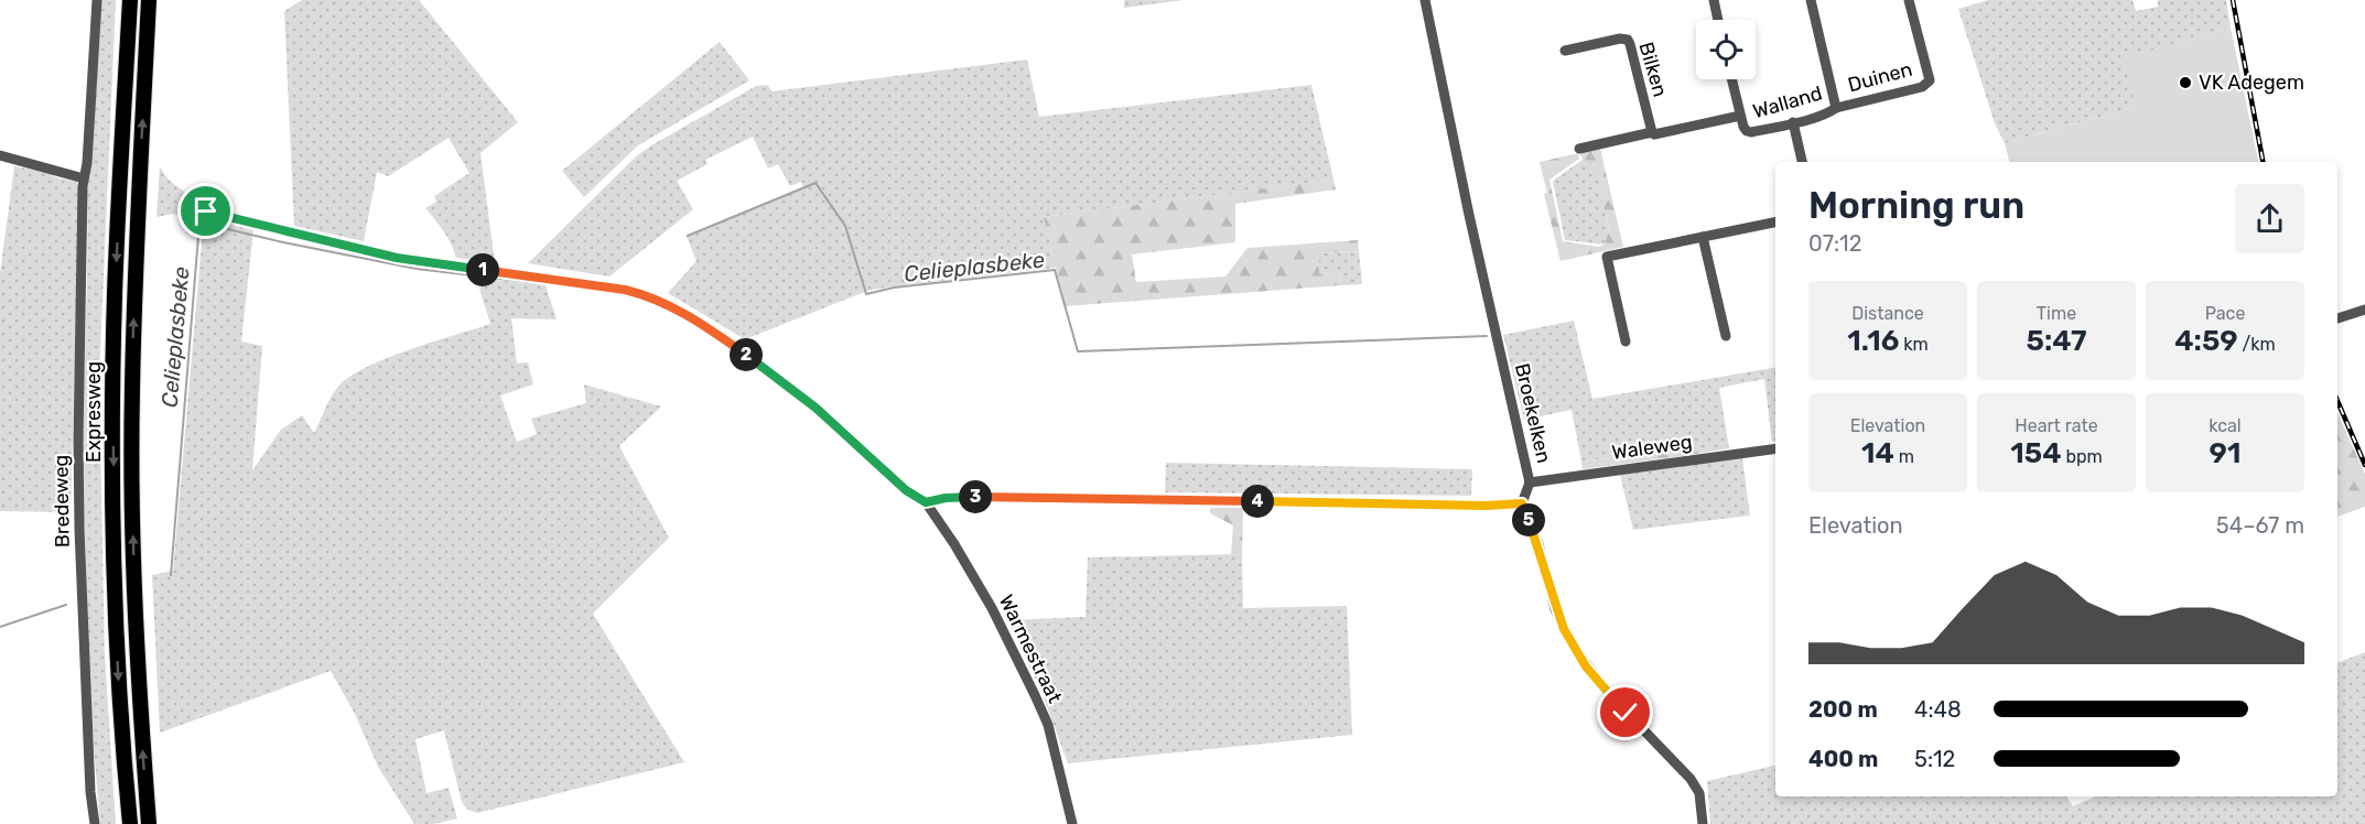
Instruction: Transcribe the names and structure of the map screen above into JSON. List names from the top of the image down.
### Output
{
  "streets": {
    "highway": ["Expresweg"],
    "street": [
      "Bilken",
      "Duinen",
      "Walland",
      "Broekelken",
      "Waleweg",
      "Bredeweg",
      "Warmestraat"
    ]
  },
  "crossings": [
    ["Duinen", "Walland"],
    ["Broekelken", "Waleweg"]
  ],
  "water": ["Celieplasbeke"],
  "places": ["VK Adegem"],
  "page": {
    "heading": ["Morning run", "07:12"],
    "pins": [
      "1",
      "2",
      "3",
      "4",
      "5"
    ],
    "stats": [
      ["Distance", "1.16 km"],
      ["Time", "5:47"],
      ["Pace", "4:59 /km"],
      ["Elevation", "14 m"],
      ["Heart rate", "154 bpm"],
      ["kcal", "91"]
    ],
    "chart": ["Elevation", "54–67 m"],
    "list": [
      {
        "name": "200 m",
        "note": "4:48"
      },
      {
        "name": "400 m",
        "note": "5:12"
      }
    ]
  }
}
